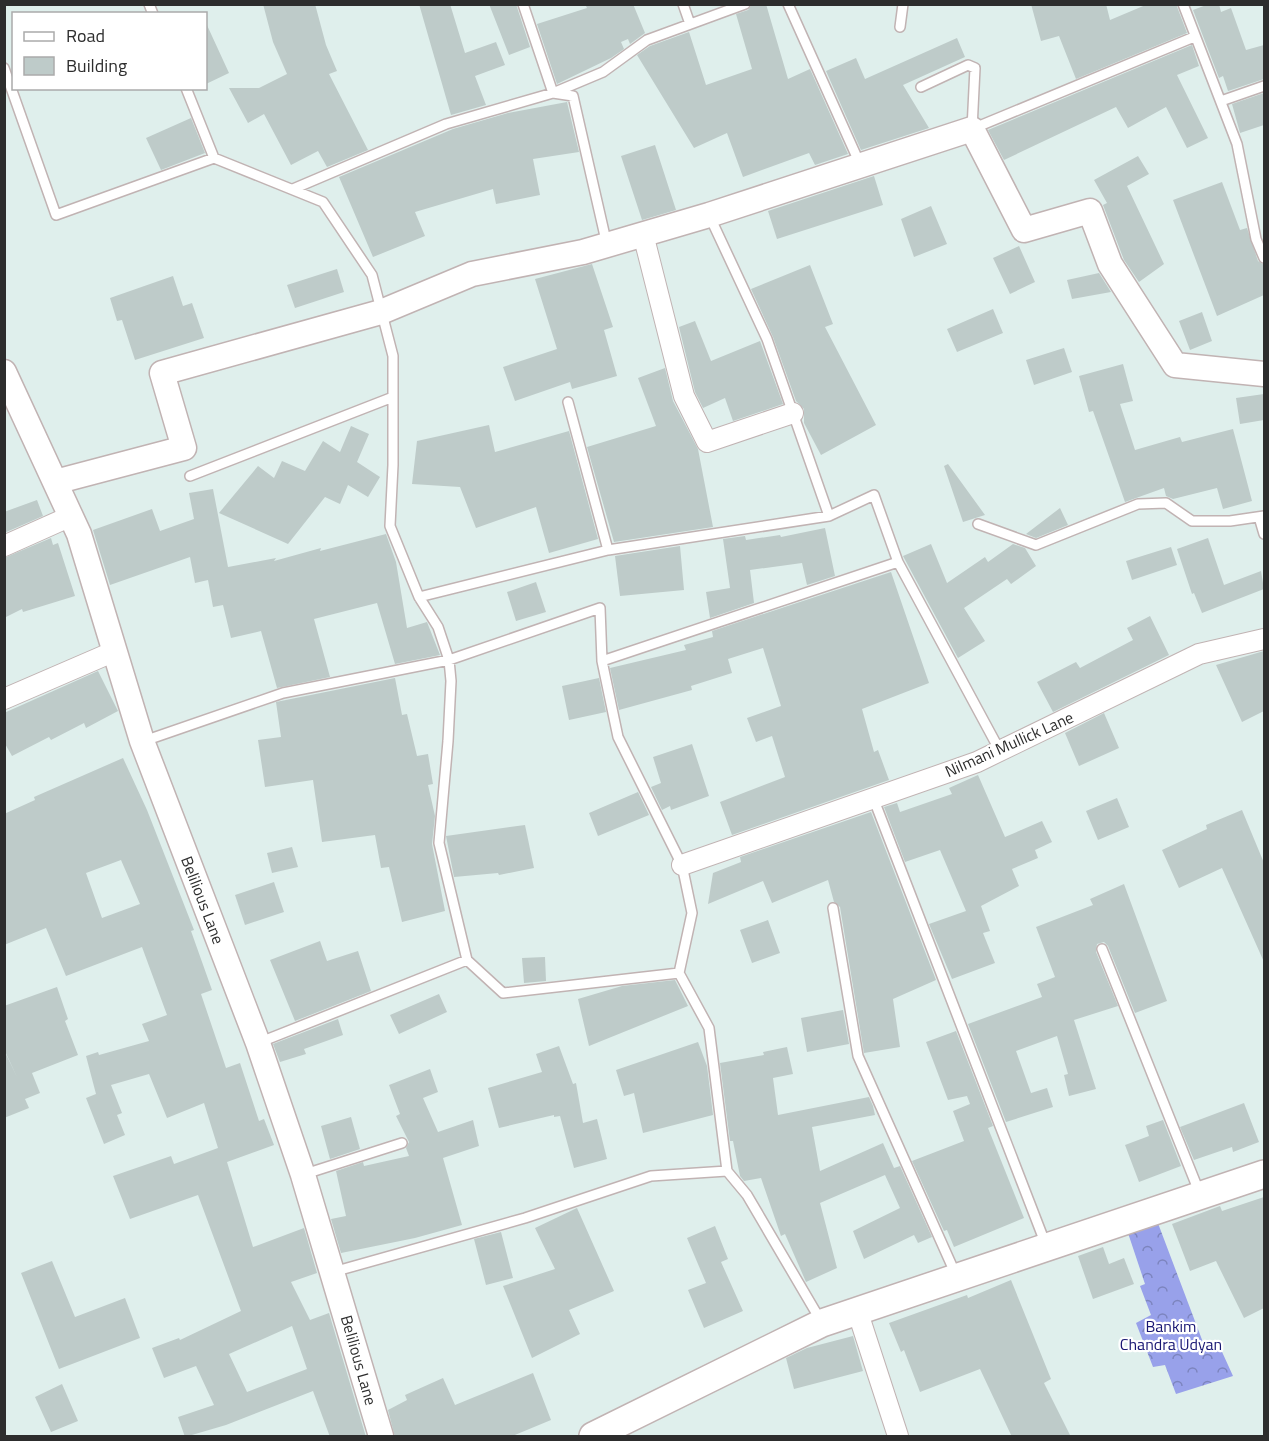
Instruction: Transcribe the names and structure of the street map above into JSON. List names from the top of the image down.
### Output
{
  "streets": {
    "street": ["Nilmani Mullick Lane", "Belilious Lane"]
  },
  "parks": ["Bankim Chandra Udyan"],
  "legend": ["Road", "Building"]
}
